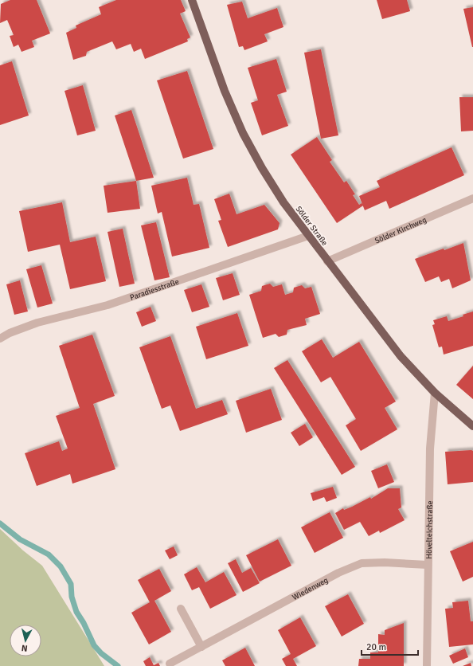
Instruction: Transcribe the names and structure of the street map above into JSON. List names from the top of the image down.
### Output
{
  "streets": {
    "main road": ["Sölder Straße"],
    "street": [
      "Sölder Kirchweg",
      "Paradiesstraße",
      "Hövelteichstraße",
      "Wiedenweg"
    ]
  },
  "crossings": [
    ["Sölder Straße", "Sölder Kirchweg"],
    ["Sölder Straße", "Paradiesstraße"],
    ["Sölder Straße", "Hövelteichstraße"],
    ["Hövelteichstraße", "Wiedenweg"]
  ],
  "scale_bar": "20 m",
  "north": "bottom"
}
